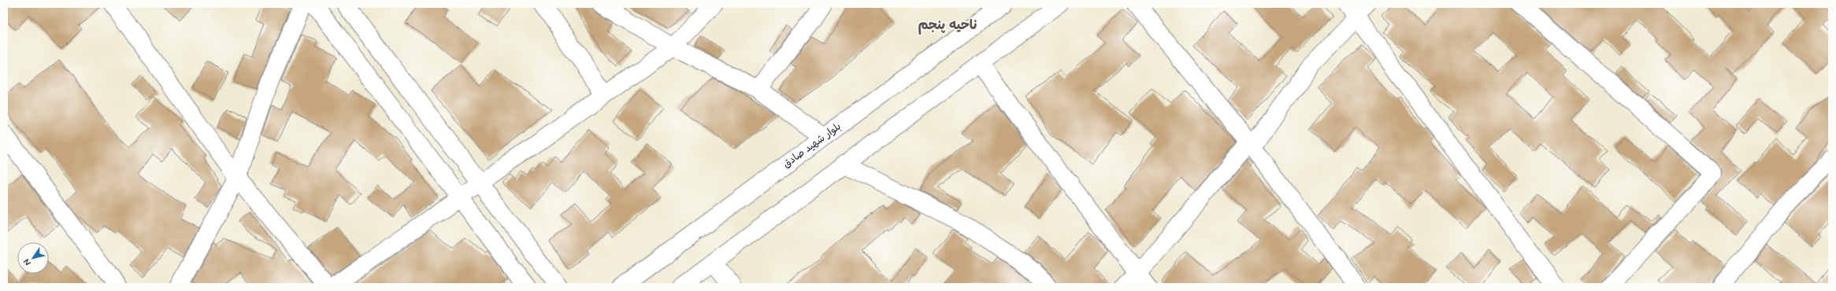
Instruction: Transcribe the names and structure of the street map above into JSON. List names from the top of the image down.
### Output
{
  "streets": {
    "street": ["بلوار شهید صادق"]
  },
  "districts": ["ناحیه پنجم"],
  "north": "bottom left"
}
